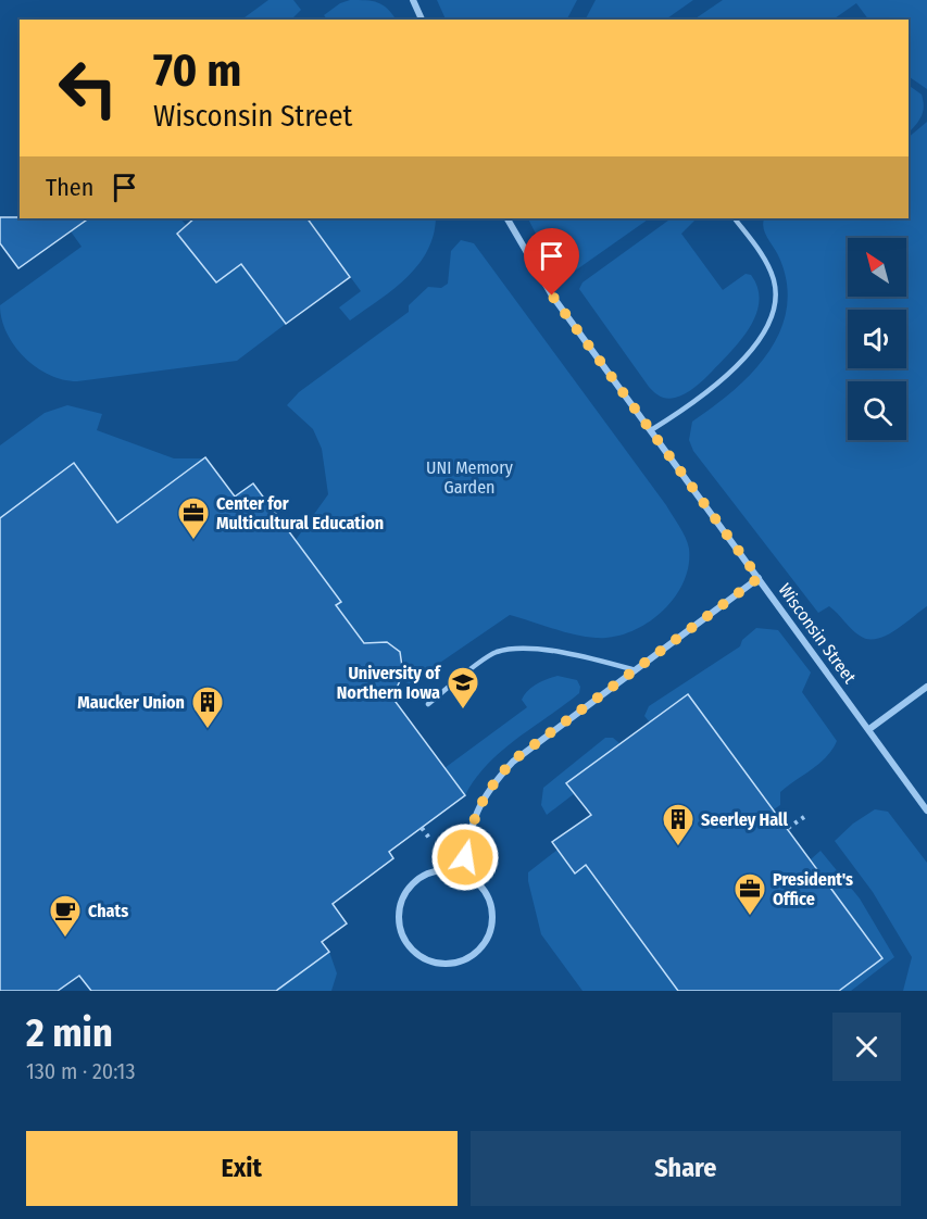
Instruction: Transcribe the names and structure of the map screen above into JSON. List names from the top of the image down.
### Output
{
  "streets": {
    "street": ["Wisconsin Street"]
  },
  "parks": ["UNI Memory Garden"],
  "places": {
    "office": ["Center for Multicultural Education", "President's Office"],
    "school or university": ["University of Northern Iowa"],
    "building": ["Maucker Union", "Seerley Hall"],
    "cafe": ["Chats"]
  },
  "north": "top left",
  "page": {
    "turn": ["70 m", "Wisconsin Street"],
    "then": "Then",
    "heading": ["2 min", "130 m · 20:13"],
    "buttons": ["Exit", "Share"]
  }
}
